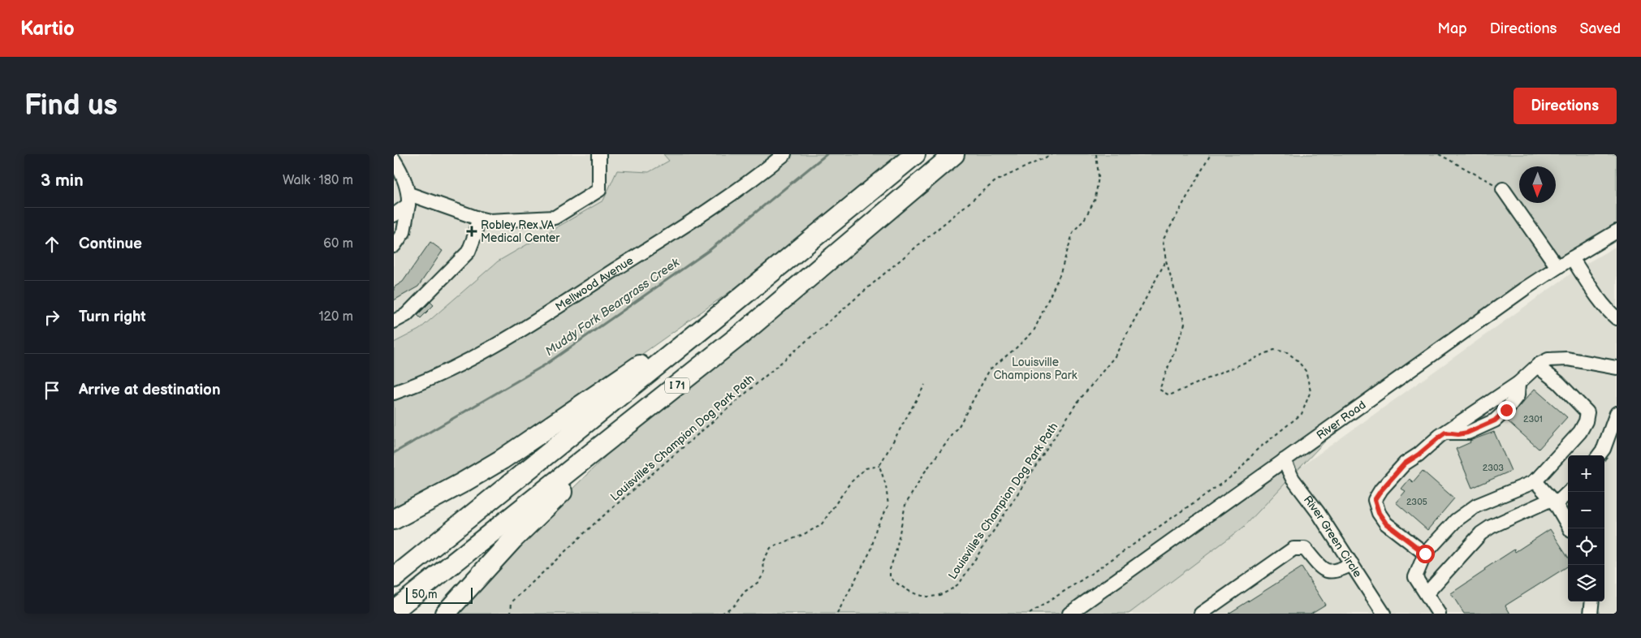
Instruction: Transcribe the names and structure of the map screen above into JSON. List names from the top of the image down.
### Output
{
  "streets": {
    "highway": ["I 71"],
    "street": ["Mellwood Avenue", "River Road", "River Green Circle"],
    "path": ["Louisville's Champion Dog Park Path"]
  },
  "crossings": [
    ["River Road", "River Green Circle"]
  ],
  "water": ["Muddy Fork Beargrass Creek"],
  "parks": ["Louisville Champions Park"],
  "places": {
    "health": ["Robley Rex VA Medical Center"]
  },
  "house_numbers": ["2301", "2303", "2305"],
  "scale_bar": "50 m",
  "north": "bottom",
  "page": {
    "header": "Kartio",
    "nav": ["Map", "Directions", "Saved"],
    "buttons": "Directions",
    "title": "Find us",
    "heading": ["3 min", "Walk · 180 m"],
    "list": [
      ["Continue", "60 m"],
      ["Turn right", "120 m"],
      "Arrive at destination"
    ],
    "map_buttons": ["+", "−"],
    "scale": "50 m"
  }
}
